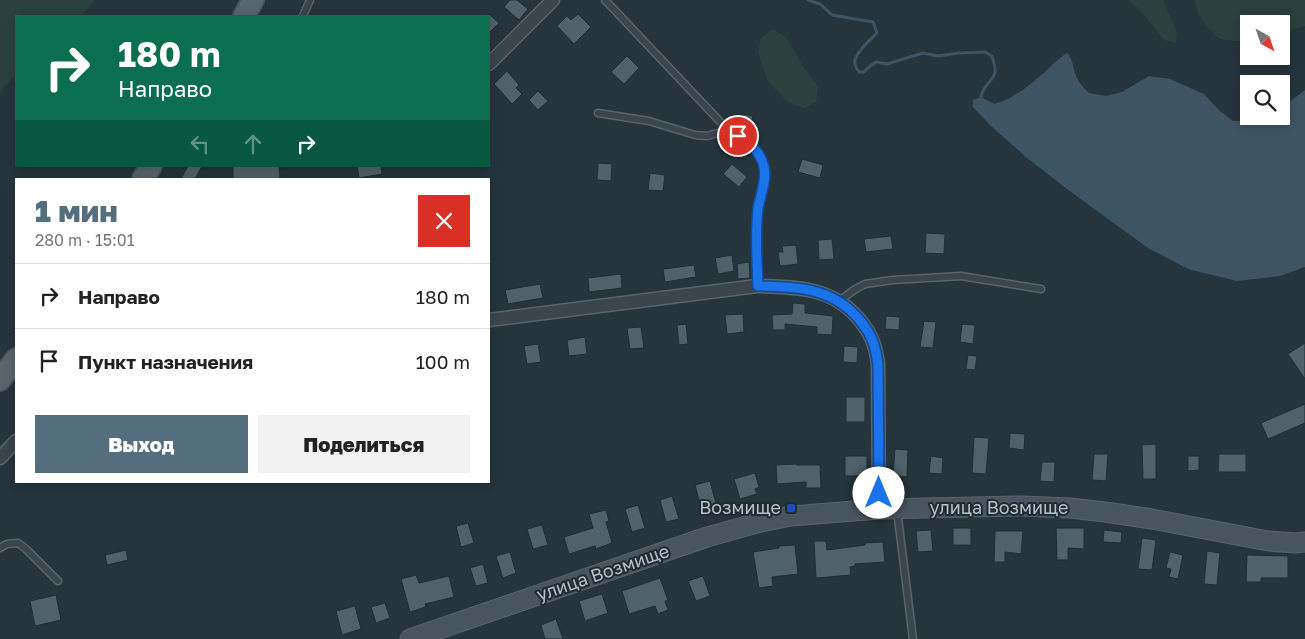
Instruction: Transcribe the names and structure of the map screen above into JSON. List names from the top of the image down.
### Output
{
  "streets": {
    "main road": ["улица Возмище"]
  },
  "places": {
    "transit": ["Возмище"]
  },
  "north": "bottom right",
  "page": {
    "turn": ["180 m", "Направо"],
    "heading": ["1 мин", "280 m · 15:01"],
    "list": [
      {
        "name": "Направо",
        "value": "180 m"
      },
      {
        "name": "Пункт назначения",
        "value": "100 m"
      }
    ],
    "buttons": ["Выход", "Поделиться"]
  }
}
